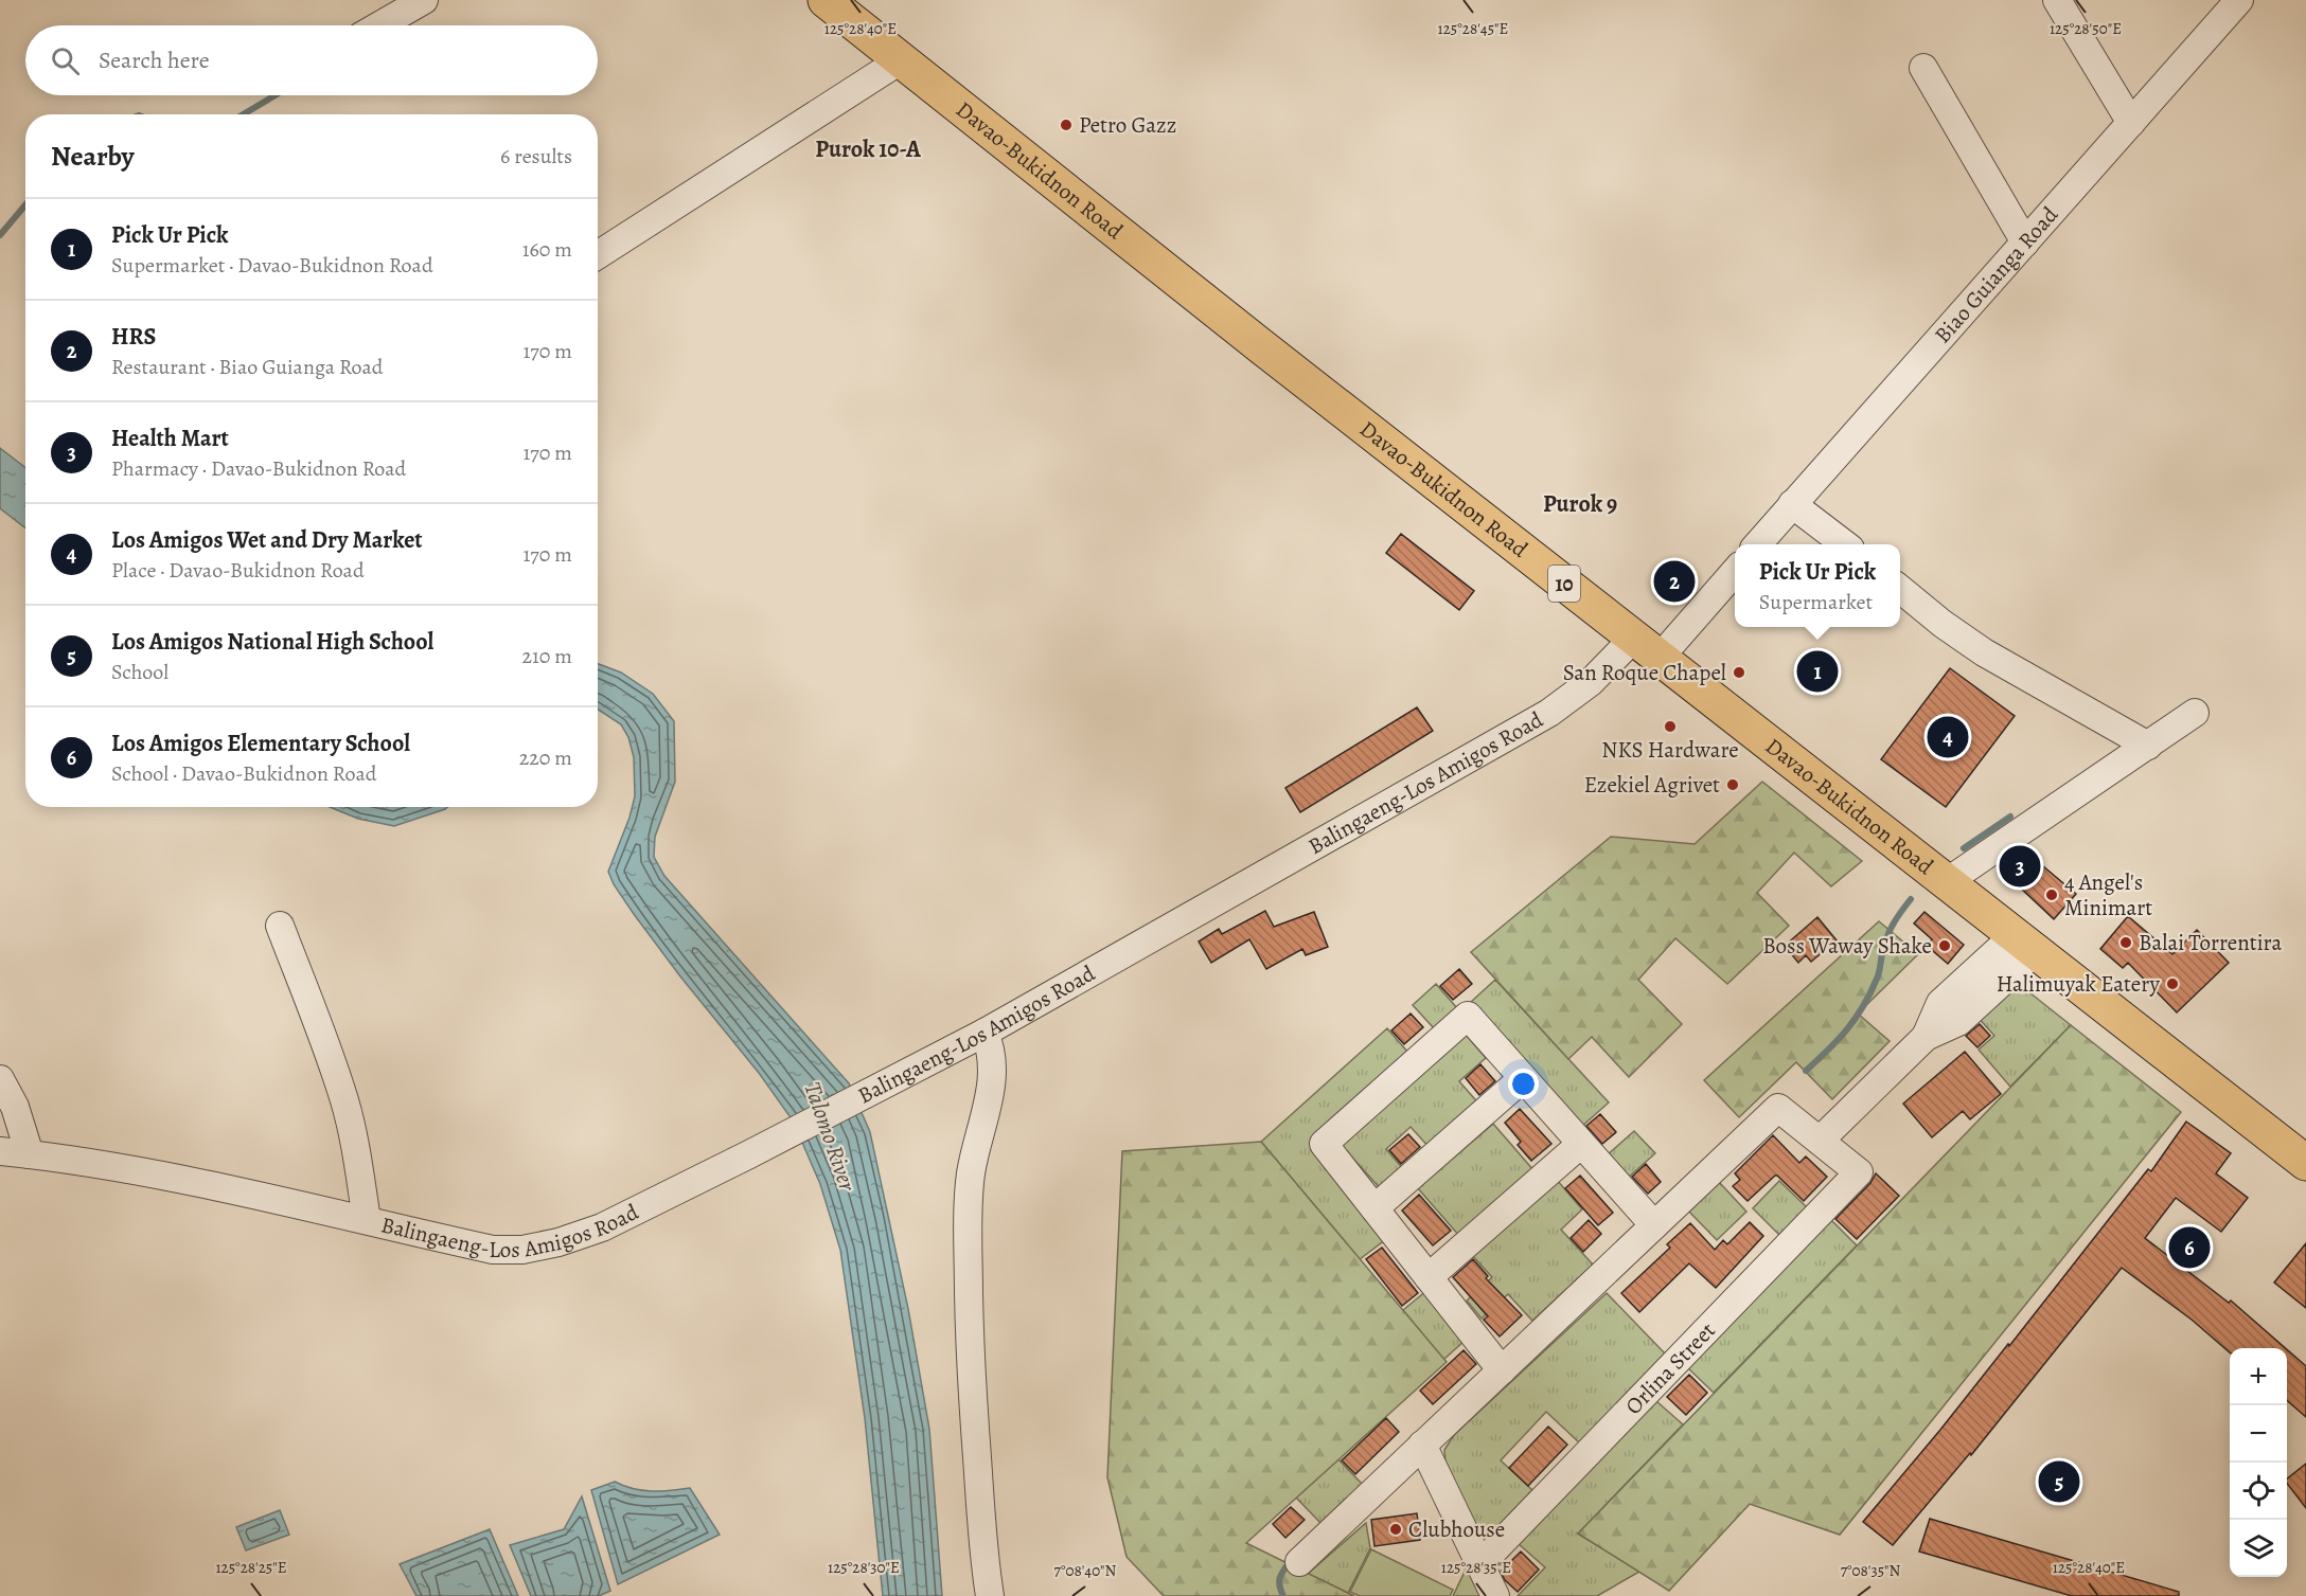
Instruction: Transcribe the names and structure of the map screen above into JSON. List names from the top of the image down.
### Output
{
  "streets": {
    "highway": ["Davao-Bukidnon Road", "10"],
    "street": ["Biao Guianga Road", "Balingaeng-Los Amigos Road", "Orlina Street"]
  },
  "crossings": [
    ["Davao-Bukidnon Road", "Balingaeng-Los Amigos Road"]
  ],
  "districts": ["Purok 10-A", "Purok 9"],
  "water": ["Talomo River"],
  "places": [
    "Petro Gazz",
    "San Roque Chapel",
    "NKS Hardware",
    "Ezekiel Agrivet",
    "4 Angel's Minimart",
    "Balai Torrentira",
    "Boss Waway Shake",
    "Halimuyak Eatery",
    "Clubhouse"
  ],
  "page": {
    "search": "Search here",
    "heading": ["Nearby", "6 results"],
    "list": [
      {
        "mark": "1",
        "name": "Pick Ur Pick",
        "note": "Supermarket · Davao-Bukidnon Road",
        "value": "160 m"
      },
      {
        "mark": "2",
        "name": "HRS",
        "note": "Restaurant · Biao Guianga Road",
        "value": "170 m"
      },
      {
        "mark": "3",
        "name": "Health Mart",
        "note": "Pharmacy · Davao-Bukidnon Road",
        "value": "170 m"
      },
      {
        "mark": "4",
        "name": "Los Amigos Wet and Dry Market",
        "note": "Place · Davao-Bukidnon Road",
        "value": "170 m"
      },
      {
        "mark": "5",
        "name": "Los Amigos National High School",
        "note": "School",
        "value": "210 m"
      },
      {
        "mark": "6",
        "name": "Los Amigos Elementary School",
        "note": "School · Davao-Bukidnon Road",
        "value": "220 m"
      }
    ],
    "popup": ["Pick Ur Pick", "Supermarket"],
    "pins": [
      "2",
      "1",
      "4",
      "3",
      "6",
      "5"
    ],
    "map_buttons": ["+", "−"]
  },
  "coordinates": [
    "125°28'40\"E",
    "125°28'45\"E",
    "125°28'50\"E",
    "125°28'25\"E",
    "125°28'30\"E",
    "125°28'35\"E",
    "7°08'40\"N",
    "7°08'35\"N"
  ]
}
